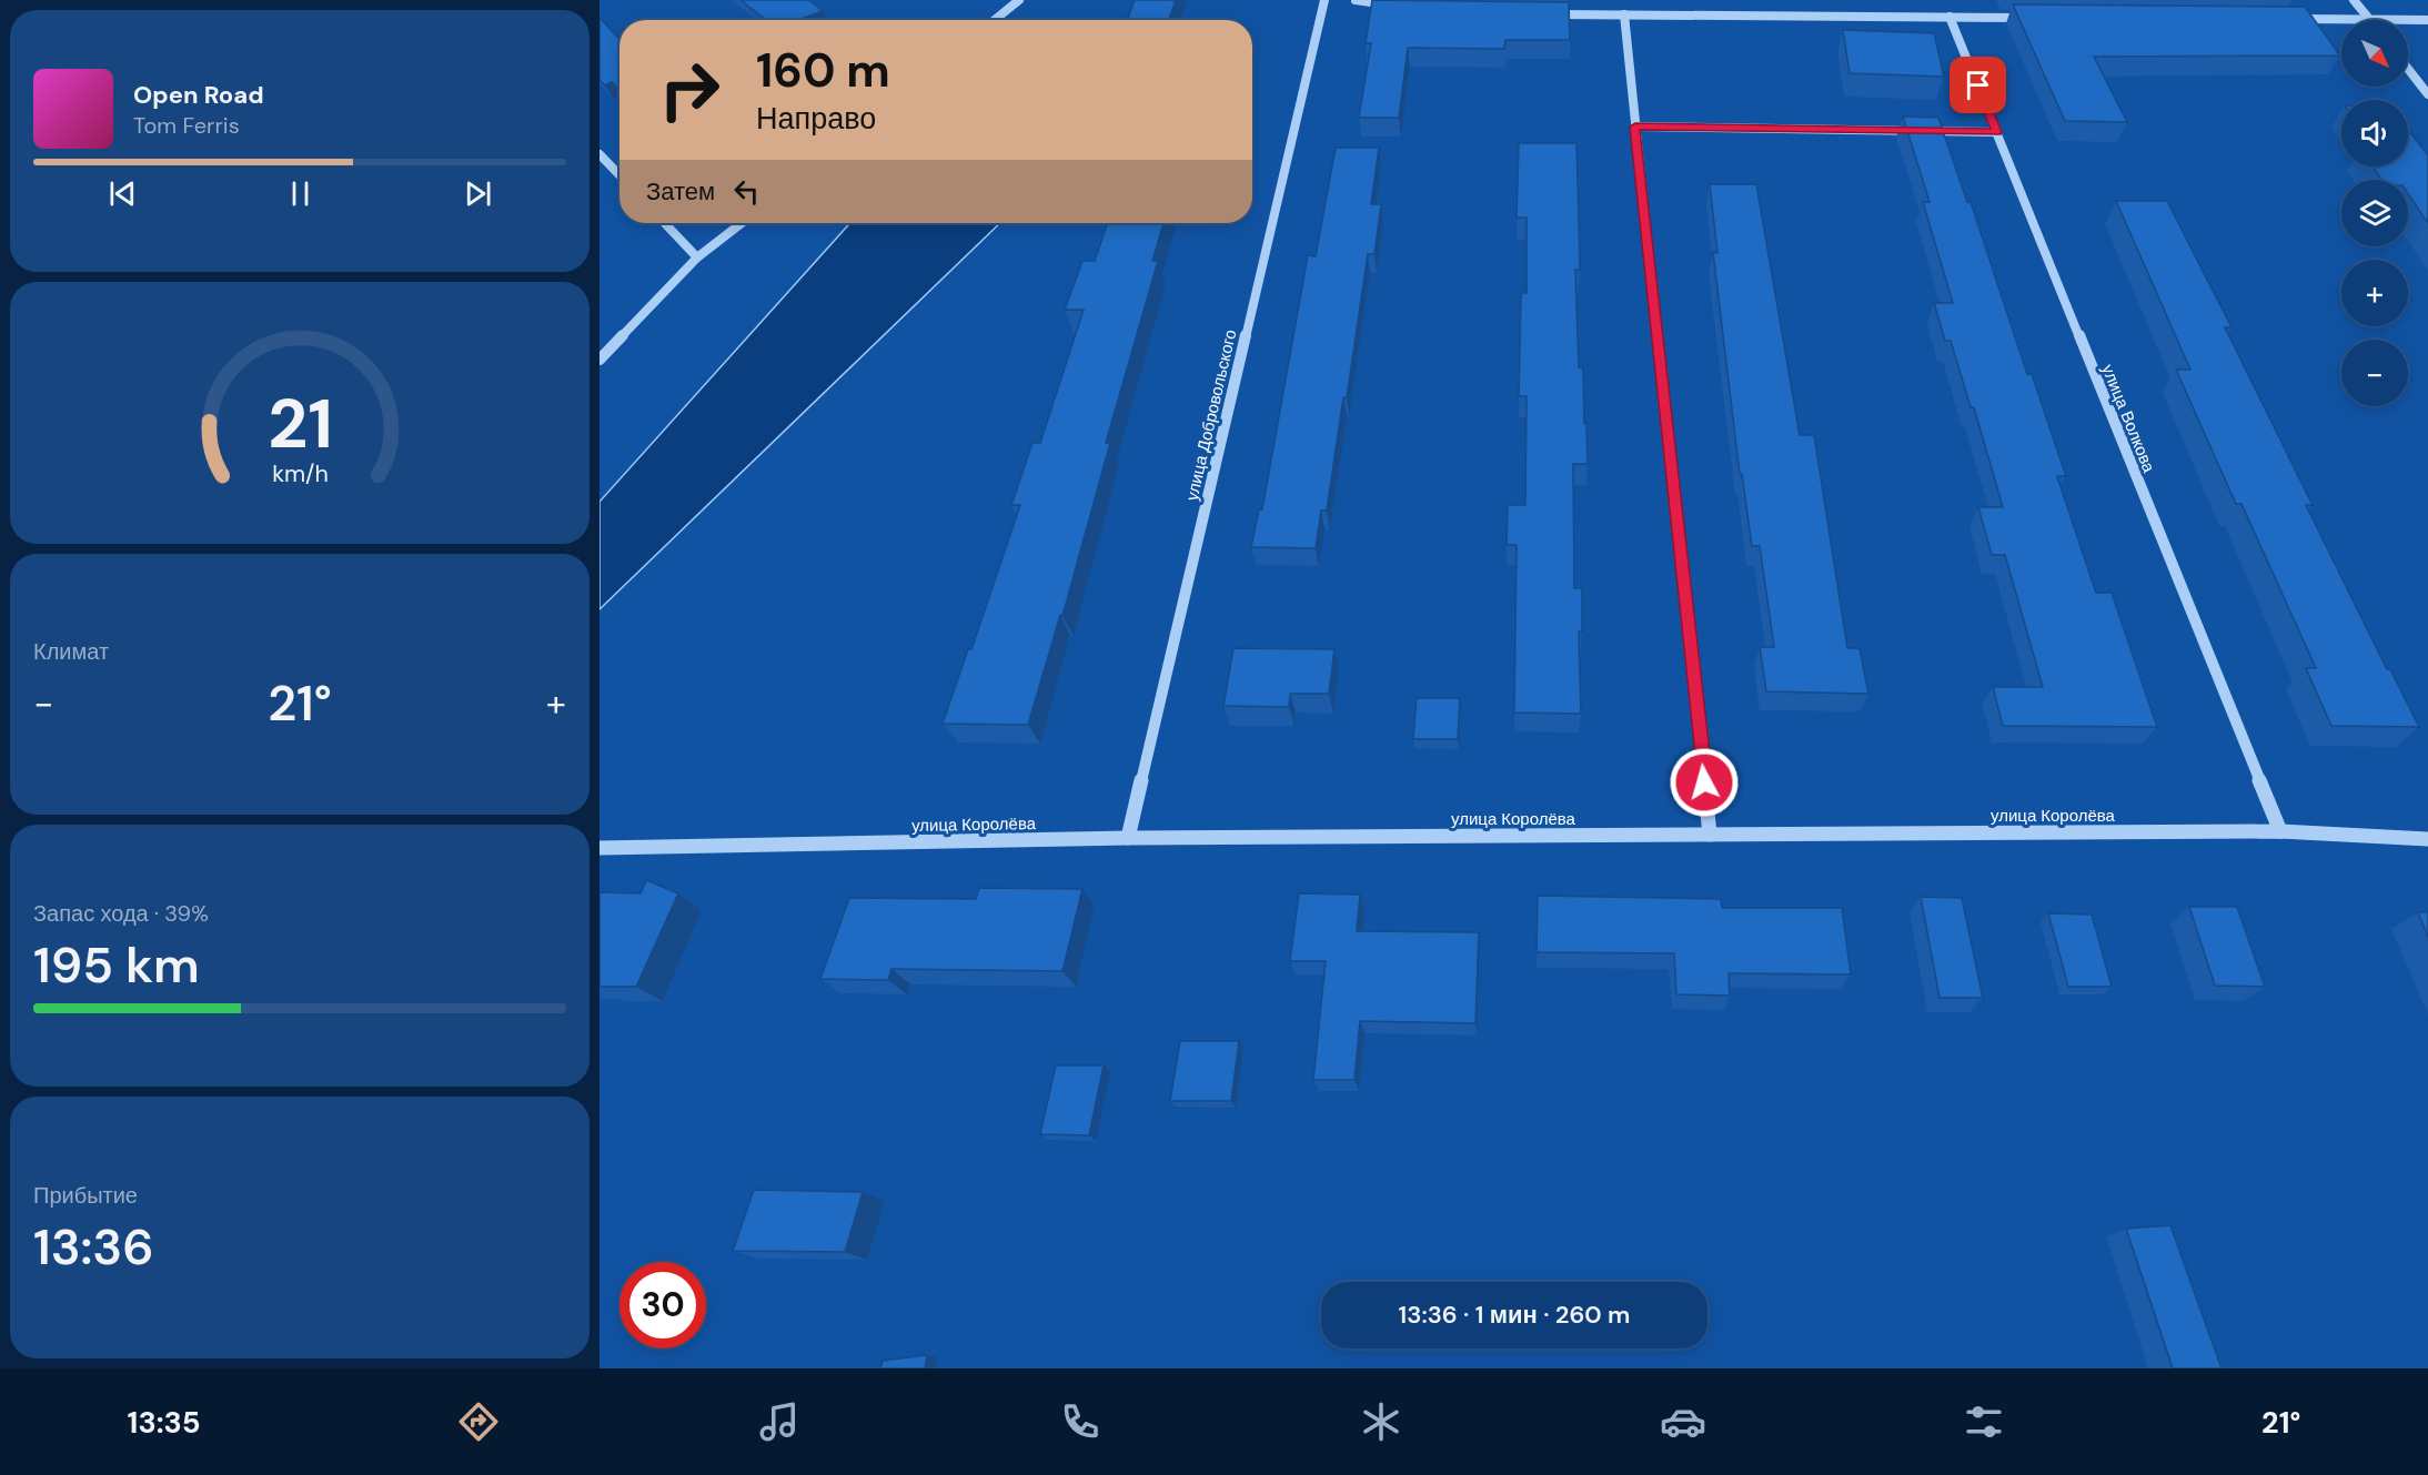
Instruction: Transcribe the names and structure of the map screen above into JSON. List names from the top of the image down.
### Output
{
  "streets": {
    "street": ["улица Добровольского", "улица Волкова", "улица Королёва"]
  },
  "crossings": [
    ["улица Добровольского", "улица Королёва"],
    ["улица Волкова", "улица Королёва"]
  ],
  "north": "bottom right",
  "page": {
    "map_buttons": ["+", "−"],
    "turn": ["160 m", "Направо"],
    "song": ["Open Road", "Tom Ferris"],
    "then": "Затем",
    "tile": [
      "Климат",
      ["Запас хода · 39%", "195 km"],
      ["Прибытие", "13:36"]
    ],
    "heat": ["−", "21°", "+"],
    "limit": "30",
    "trip": "13:36 · 1 мин · 260 m",
    "tabs": ["13:35", "21°"],
    "gauge": ["21", "km/h"]
  }
}
